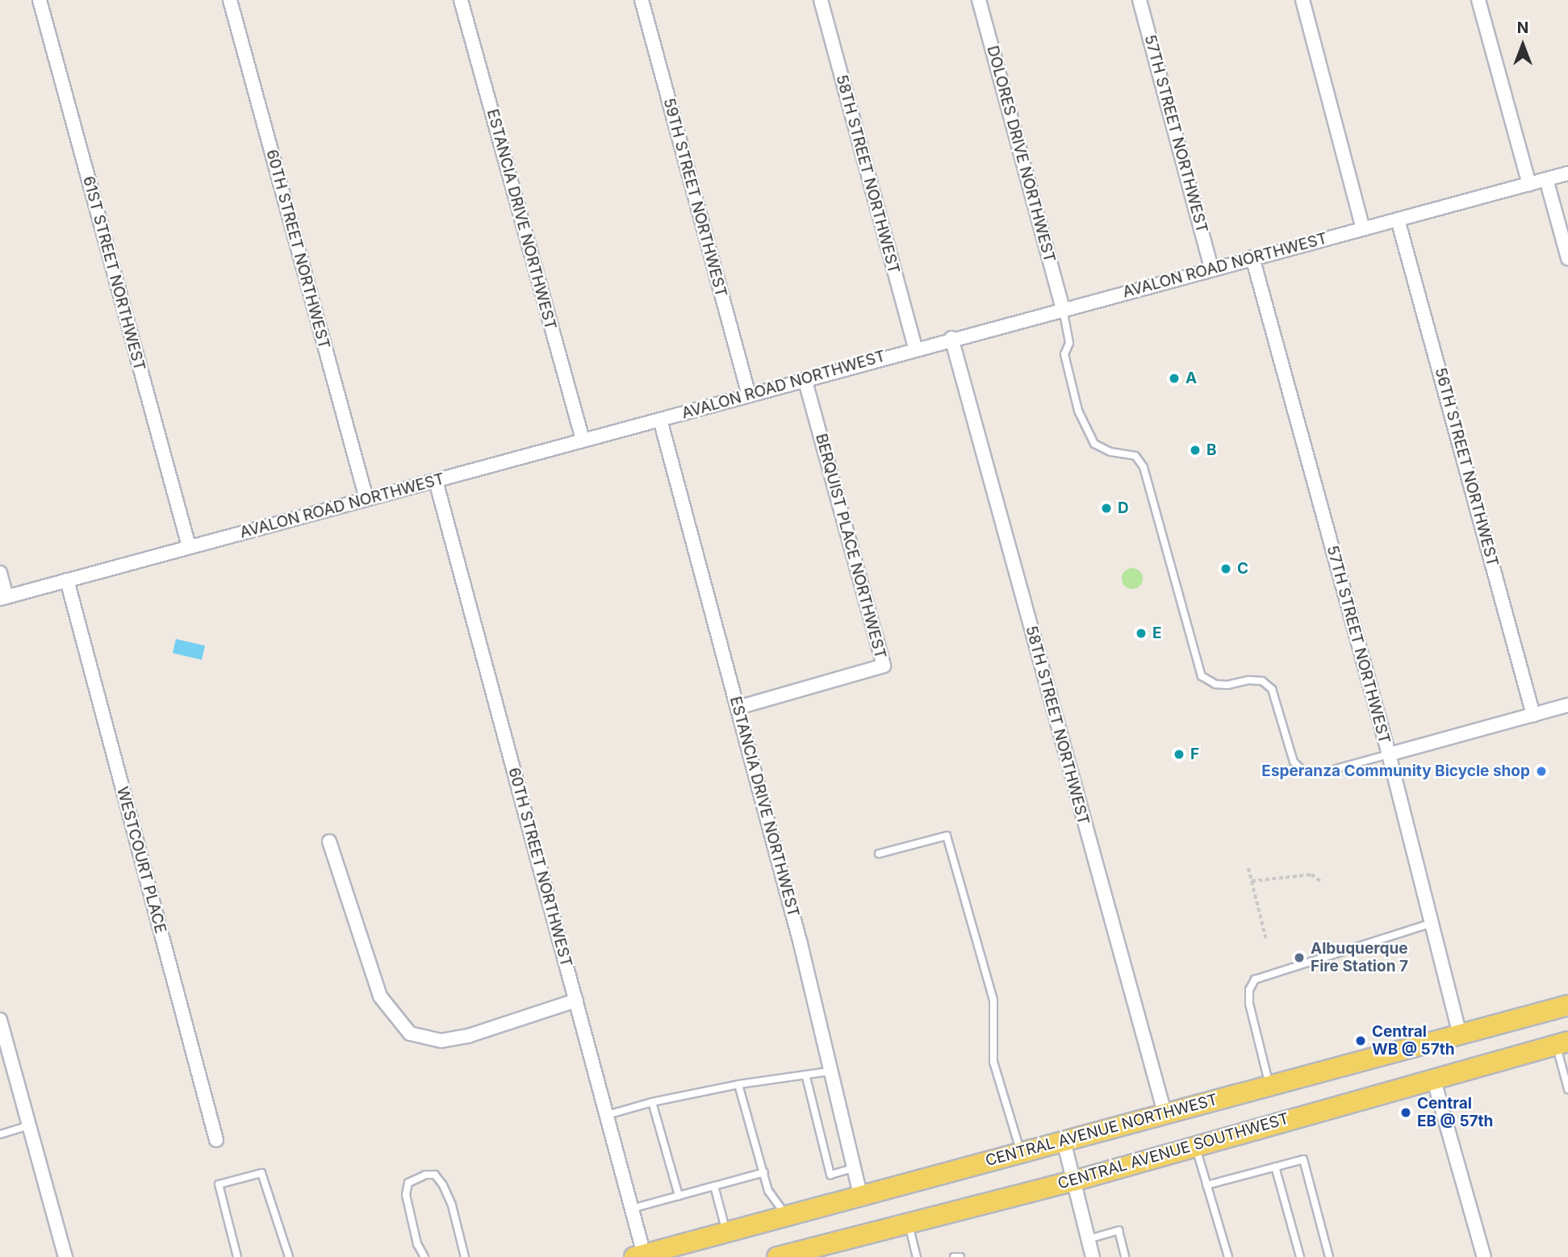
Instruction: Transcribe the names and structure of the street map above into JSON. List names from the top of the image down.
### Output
{
  "streets": {
    "main road": ["CENTRAL AVENUE NORTHWEST", "CENTRAL AVENUE SOUTHWEST"],
    "street": [
      "57TH STREET NORTHWEST",
      "DOLORES DRIVE NORTHWEST",
      "58TH STREET NORTHWEST",
      "59TH STREET NORTHWEST",
      "ESTANCIA DRIVE NORTHWEST",
      "60TH STREET NORTHWEST",
      "AVALON ROAD NORTHWEST",
      "61ST STREET NORTHWEST",
      "56TH STREET NORTHWEST",
      "BERQUIST PLACE NORTHWEST",
      "WESTCOURT PLACE"
    ]
  },
  "crossings": [
    ["57TH STREET NORTHWEST", "AVALON ROAD NORTHWEST"],
    ["57TH STREET NORTHWEST", "CENTRAL AVENUE NORTHWEST"],
    ["DOLORES DRIVE NORTHWEST", "AVALON ROAD NORTHWEST"],
    ["58TH STREET NORTHWEST", "AVALON ROAD NORTHWEST"],
    ["58TH STREET NORTHWEST", "CENTRAL AVENUE NORTHWEST"],
    ["59TH STREET NORTHWEST", "AVALON ROAD NORTHWEST"],
    ["ESTANCIA DRIVE NORTHWEST", "AVALON ROAD NORTHWEST"],
    ["ESTANCIA DRIVE NORTHWEST", "BERQUIST PLACE NORTHWEST"],
    ["ESTANCIA DRIVE NORTHWEST", "CENTRAL AVENUE NORTHWEST"],
    ["60TH STREET NORTHWEST", "AVALON ROAD NORTHWEST"],
    ["60TH STREET NORTHWEST", "CENTRAL AVENUE NORTHWEST"],
    ["AVALON ROAD NORTHWEST", "61ST STREET NORTHWEST"],
    ["AVALON ROAD NORTHWEST", "56TH STREET NORTHWEST"],
    ["AVALON ROAD NORTHWEST", "BERQUIST PLACE NORTHWEST"],
    ["AVALON ROAD NORTHWEST", "WESTCOURT PLACE"]
  ],
  "places": [
    "A",
    "B",
    "D",
    "C",
    "E",
    "F",
    "Esperanza Community Bicycle shop",
    "Albuquerque Fire Station 7",
    "Central WB @ 57th",
    "Central EB @ 57th"
  ],
  "north": "top"
}
